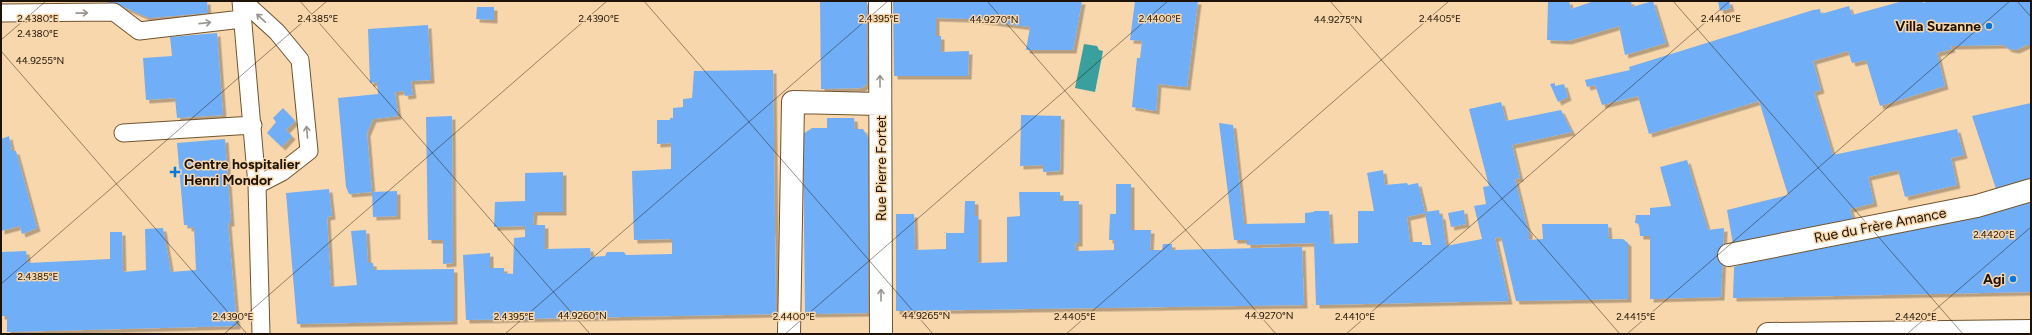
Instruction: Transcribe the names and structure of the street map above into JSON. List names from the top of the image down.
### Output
{
  "streets": {
    "street": ["Rue Pierre Fortet", "Rue du Frère Amance"]
  },
  "one_way": ["Rue Pierre Fortet"],
  "places": {
    "other": ["Villa Suzanne", "Agi"],
    "health": ["Centre hospitalier Henri Mondor"]
  },
  "coordinates": [
    "2.4380°E",
    "2.4385°E",
    "2.4390°E",
    "2.4395°E",
    "2.4400°E",
    "2.4405°E",
    "2.4410°E",
    "44.9270°N",
    "44.9275°N",
    "44.9255°N",
    "2.4420°E",
    "44.9260°N",
    "44.9265°N",
    "2.4415°E"
  ]
}
